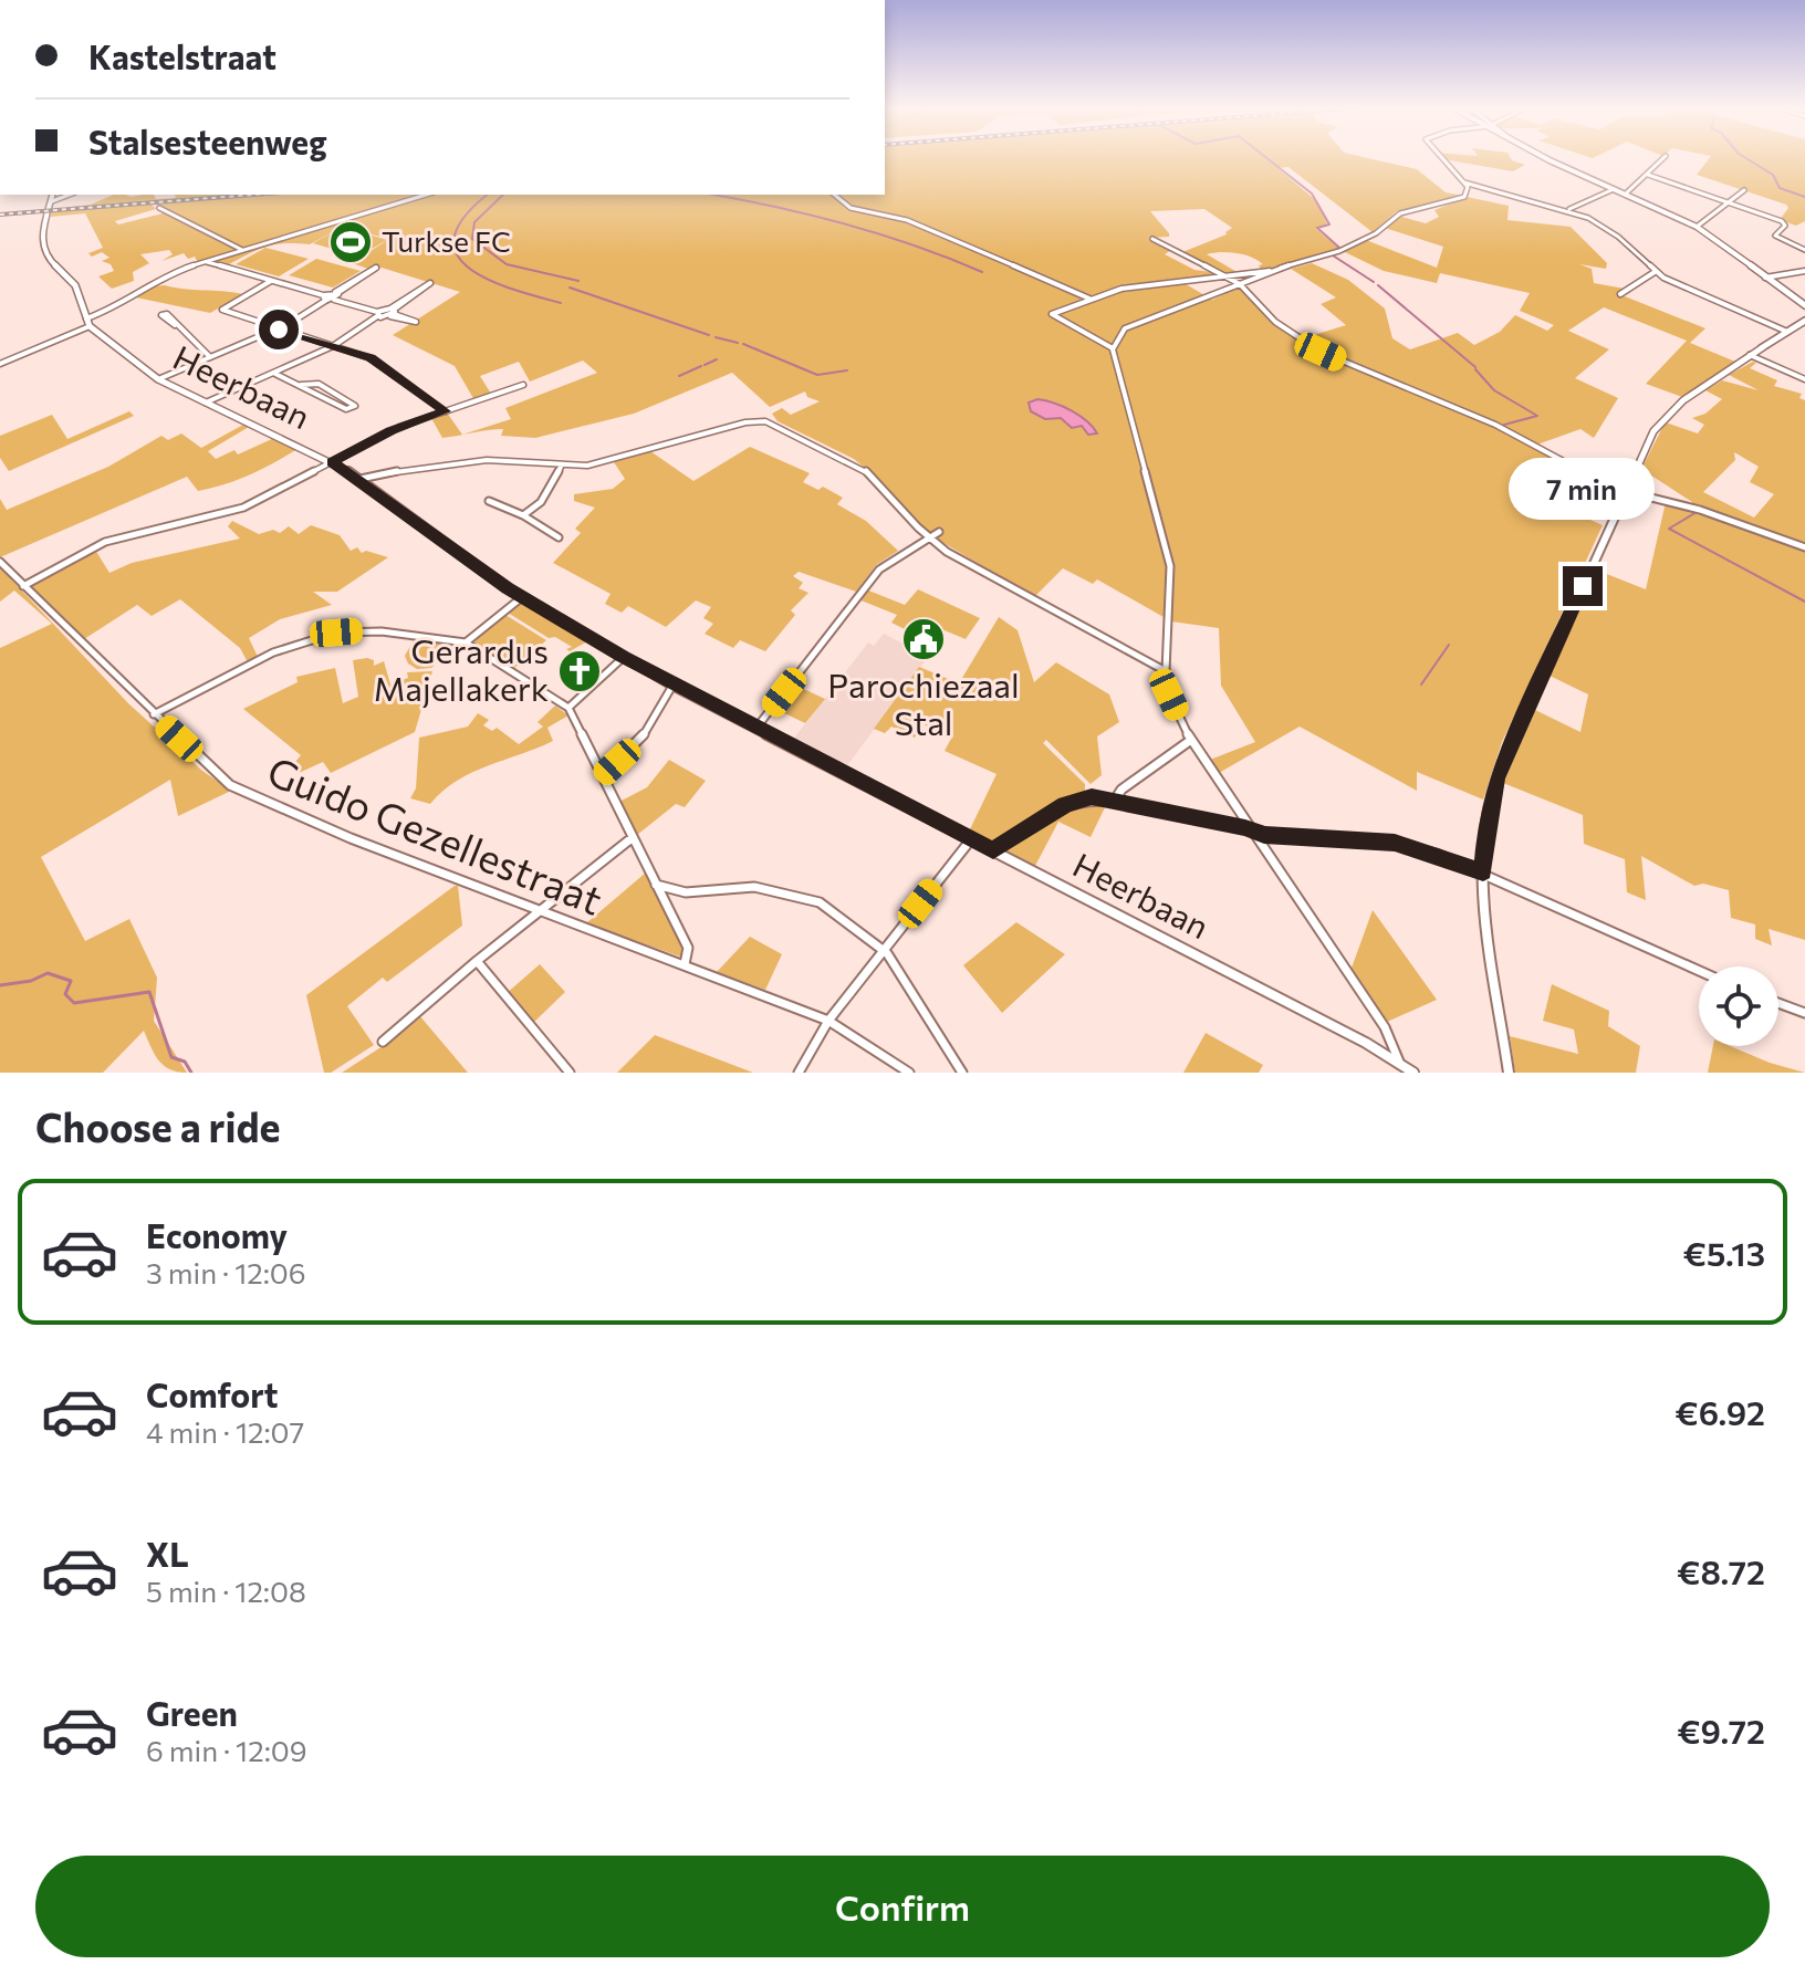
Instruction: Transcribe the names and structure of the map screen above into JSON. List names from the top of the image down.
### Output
{
  "streets": {
    "street": ["Heerbaan", "Guido Gezellestraat"]
  },
  "places": {
    "sports": ["Turkse FC"],
    "public building": ["Parochiezaal Stal"],
    "church": ["Gerardus Majellakerk"]
  },
  "page": {
    "banner": ["Kastelstraat", "Stalsesteenweg"],
    "bubble": "7 min",
    "heading": "Choose a ride",
    "list": [
      {
        "name": "Economy",
        "note": "3 min · 12:06",
        "value": "€5.13"
      },
      {
        "name": "Comfort",
        "note": "4 min · 12:07",
        "value": "€6.92"
      },
      {
        "name": "XL",
        "note": "5 min · 12:08",
        "value": "€8.72"
      },
      {
        "name": "Green",
        "note": "6 min · 12:09",
        "value": "€9.72"
      }
    ],
    "buttons": "Confirm"
  }
}
